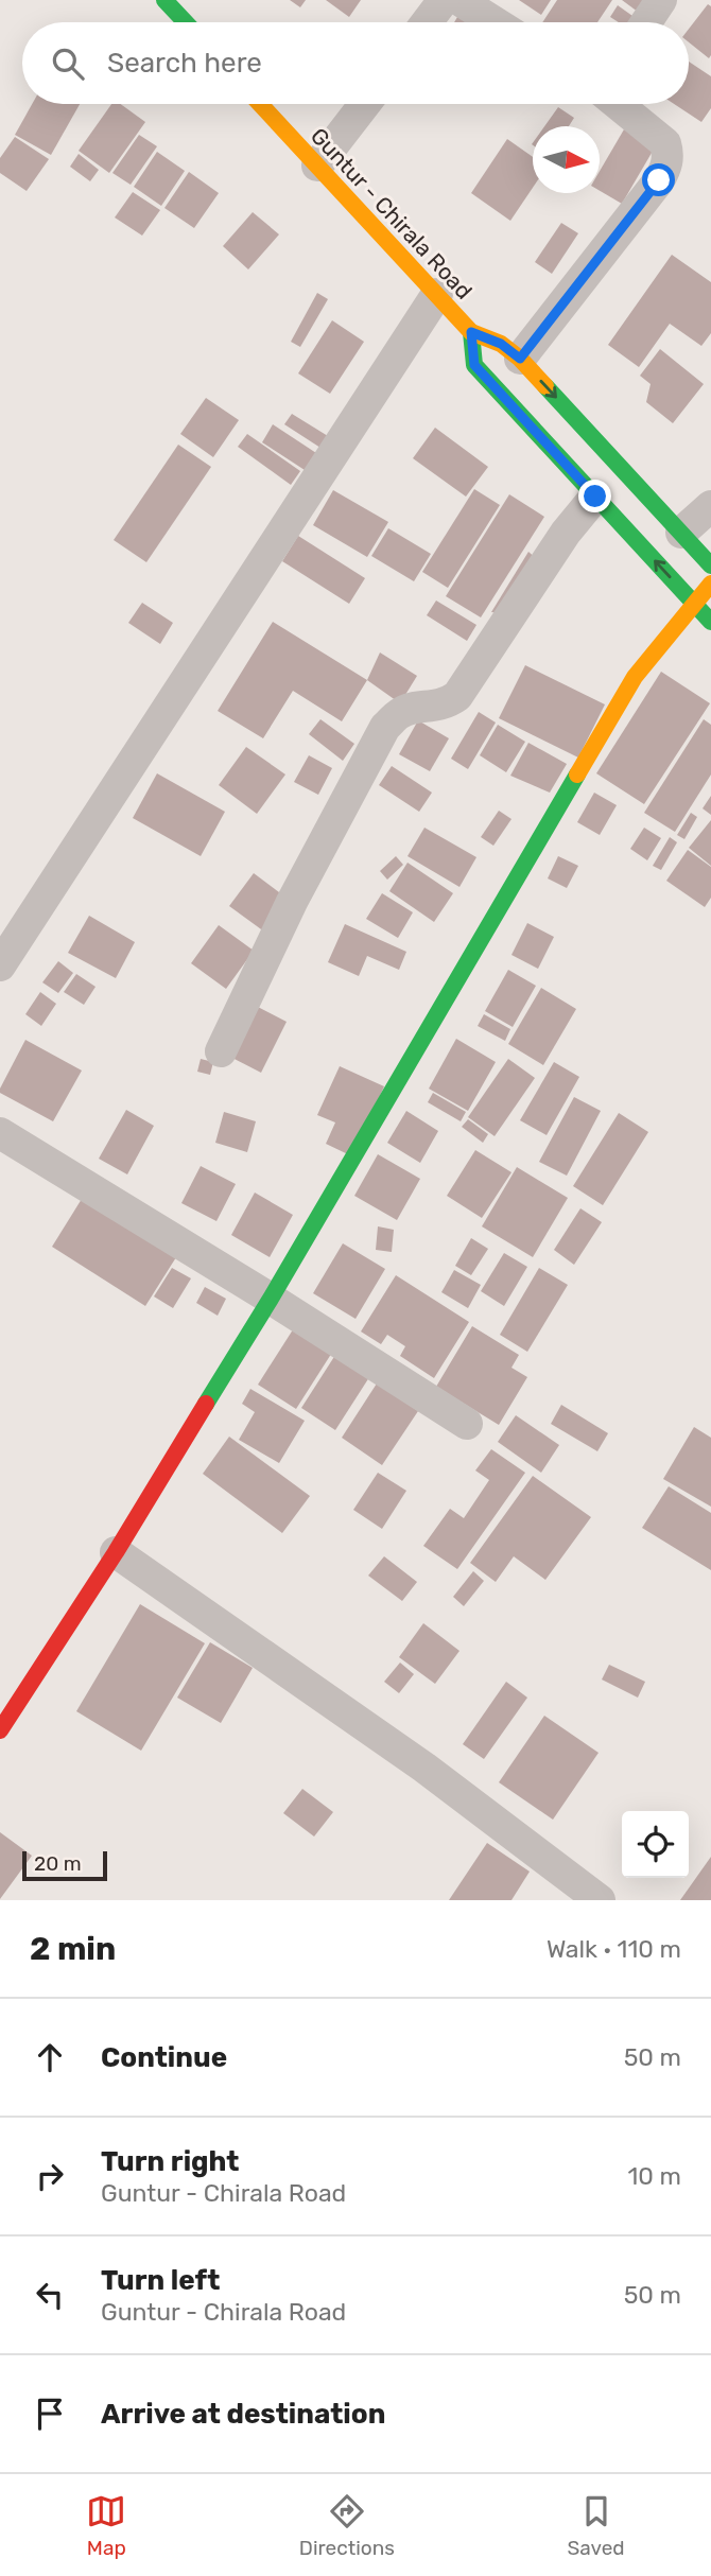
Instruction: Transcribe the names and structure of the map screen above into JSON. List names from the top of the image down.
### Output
{
  "streets": {
    "street": ["Guntur - Chirala Road"]
  },
  "scale_bar": "20 m",
  "north": "right",
  "page": {
    "search": "Search here",
    "scale": "20 m",
    "heading": ["2 min", "Walk · 110 m"],
    "list": [
      ["Continue", "50 m"],
      ["Turn right", "Guntur - Chirala Road", "10 m"],
      ["Turn left", "Guntur - Chirala Road", "50 m"],
      "Arrive at destination"
    ],
    "nav": ["Map", "Directions", "Saved"]
  }
}
